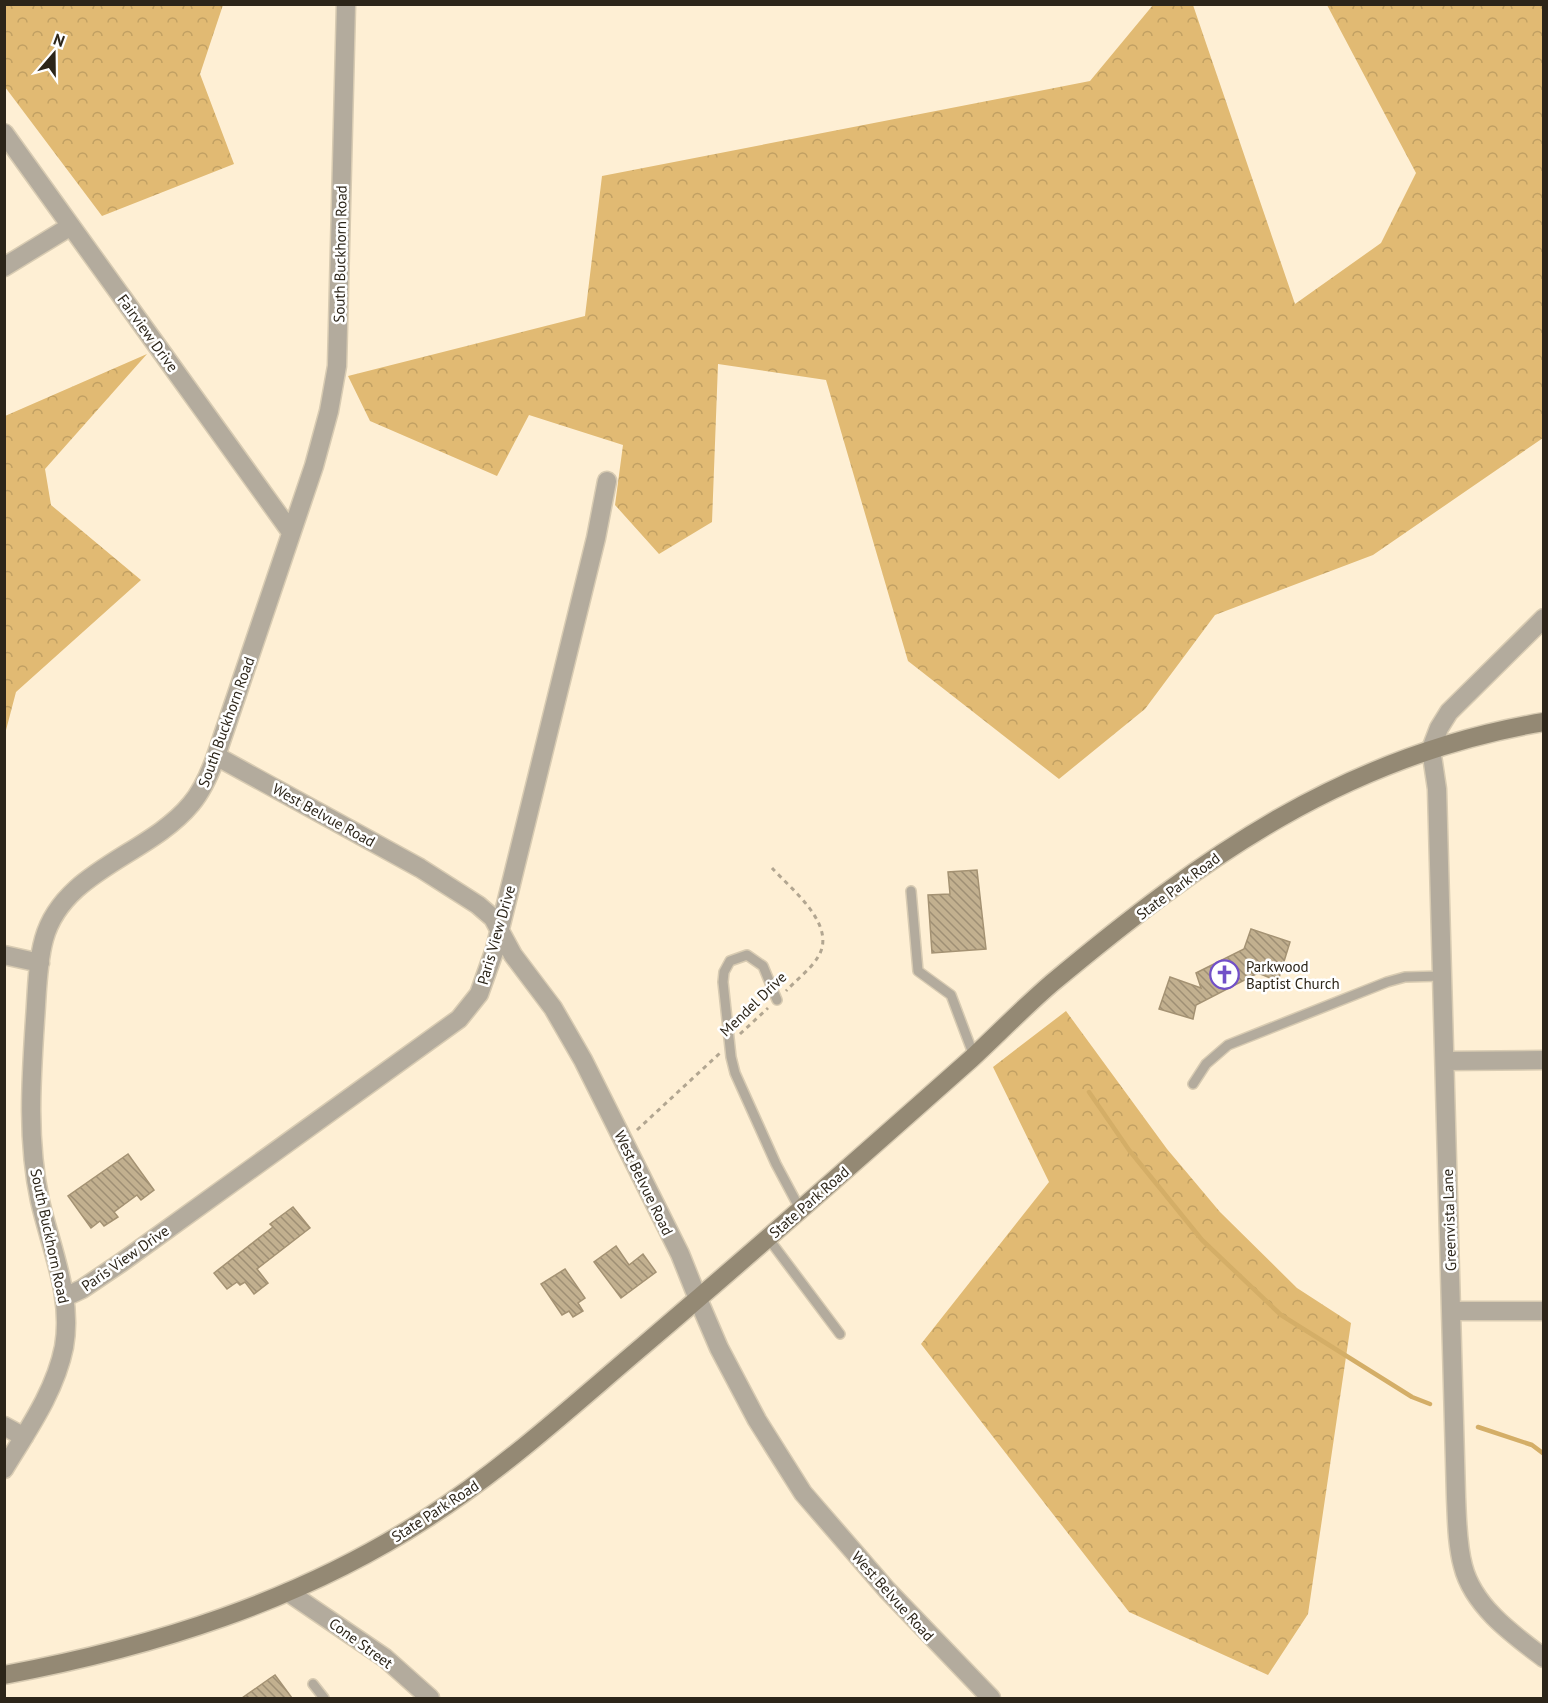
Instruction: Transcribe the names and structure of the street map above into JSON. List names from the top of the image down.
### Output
{
  "streets": {
    "main road": ["State Park Road"],
    "street": [
      "South Buckhorn Road",
      "Fairview Drive",
      "West Belvue Road",
      "Paris View Drive",
      "Greenvista Lane",
      "Cone Street"
    ],
    "path": ["Mendel Drive"]
  },
  "crossings": [
    ["South Buckhorn Road", "Fairview Drive"],
    ["South Buckhorn Road", "West Belvue Road"],
    ["South Buckhorn Road", "Paris View Drive"],
    ["West Belvue Road", "State Park Road"],
    ["West Belvue Road", "Paris View Drive"],
    ["West Belvue Road", "Mendel Drive"],
    ["State Park Road", "Greenvista Lane"],
    ["State Park Road", "Cone Street"]
  ],
  "places": {
    "church": ["Parkwood Baptist Church"]
  },
  "north": "top"
}
